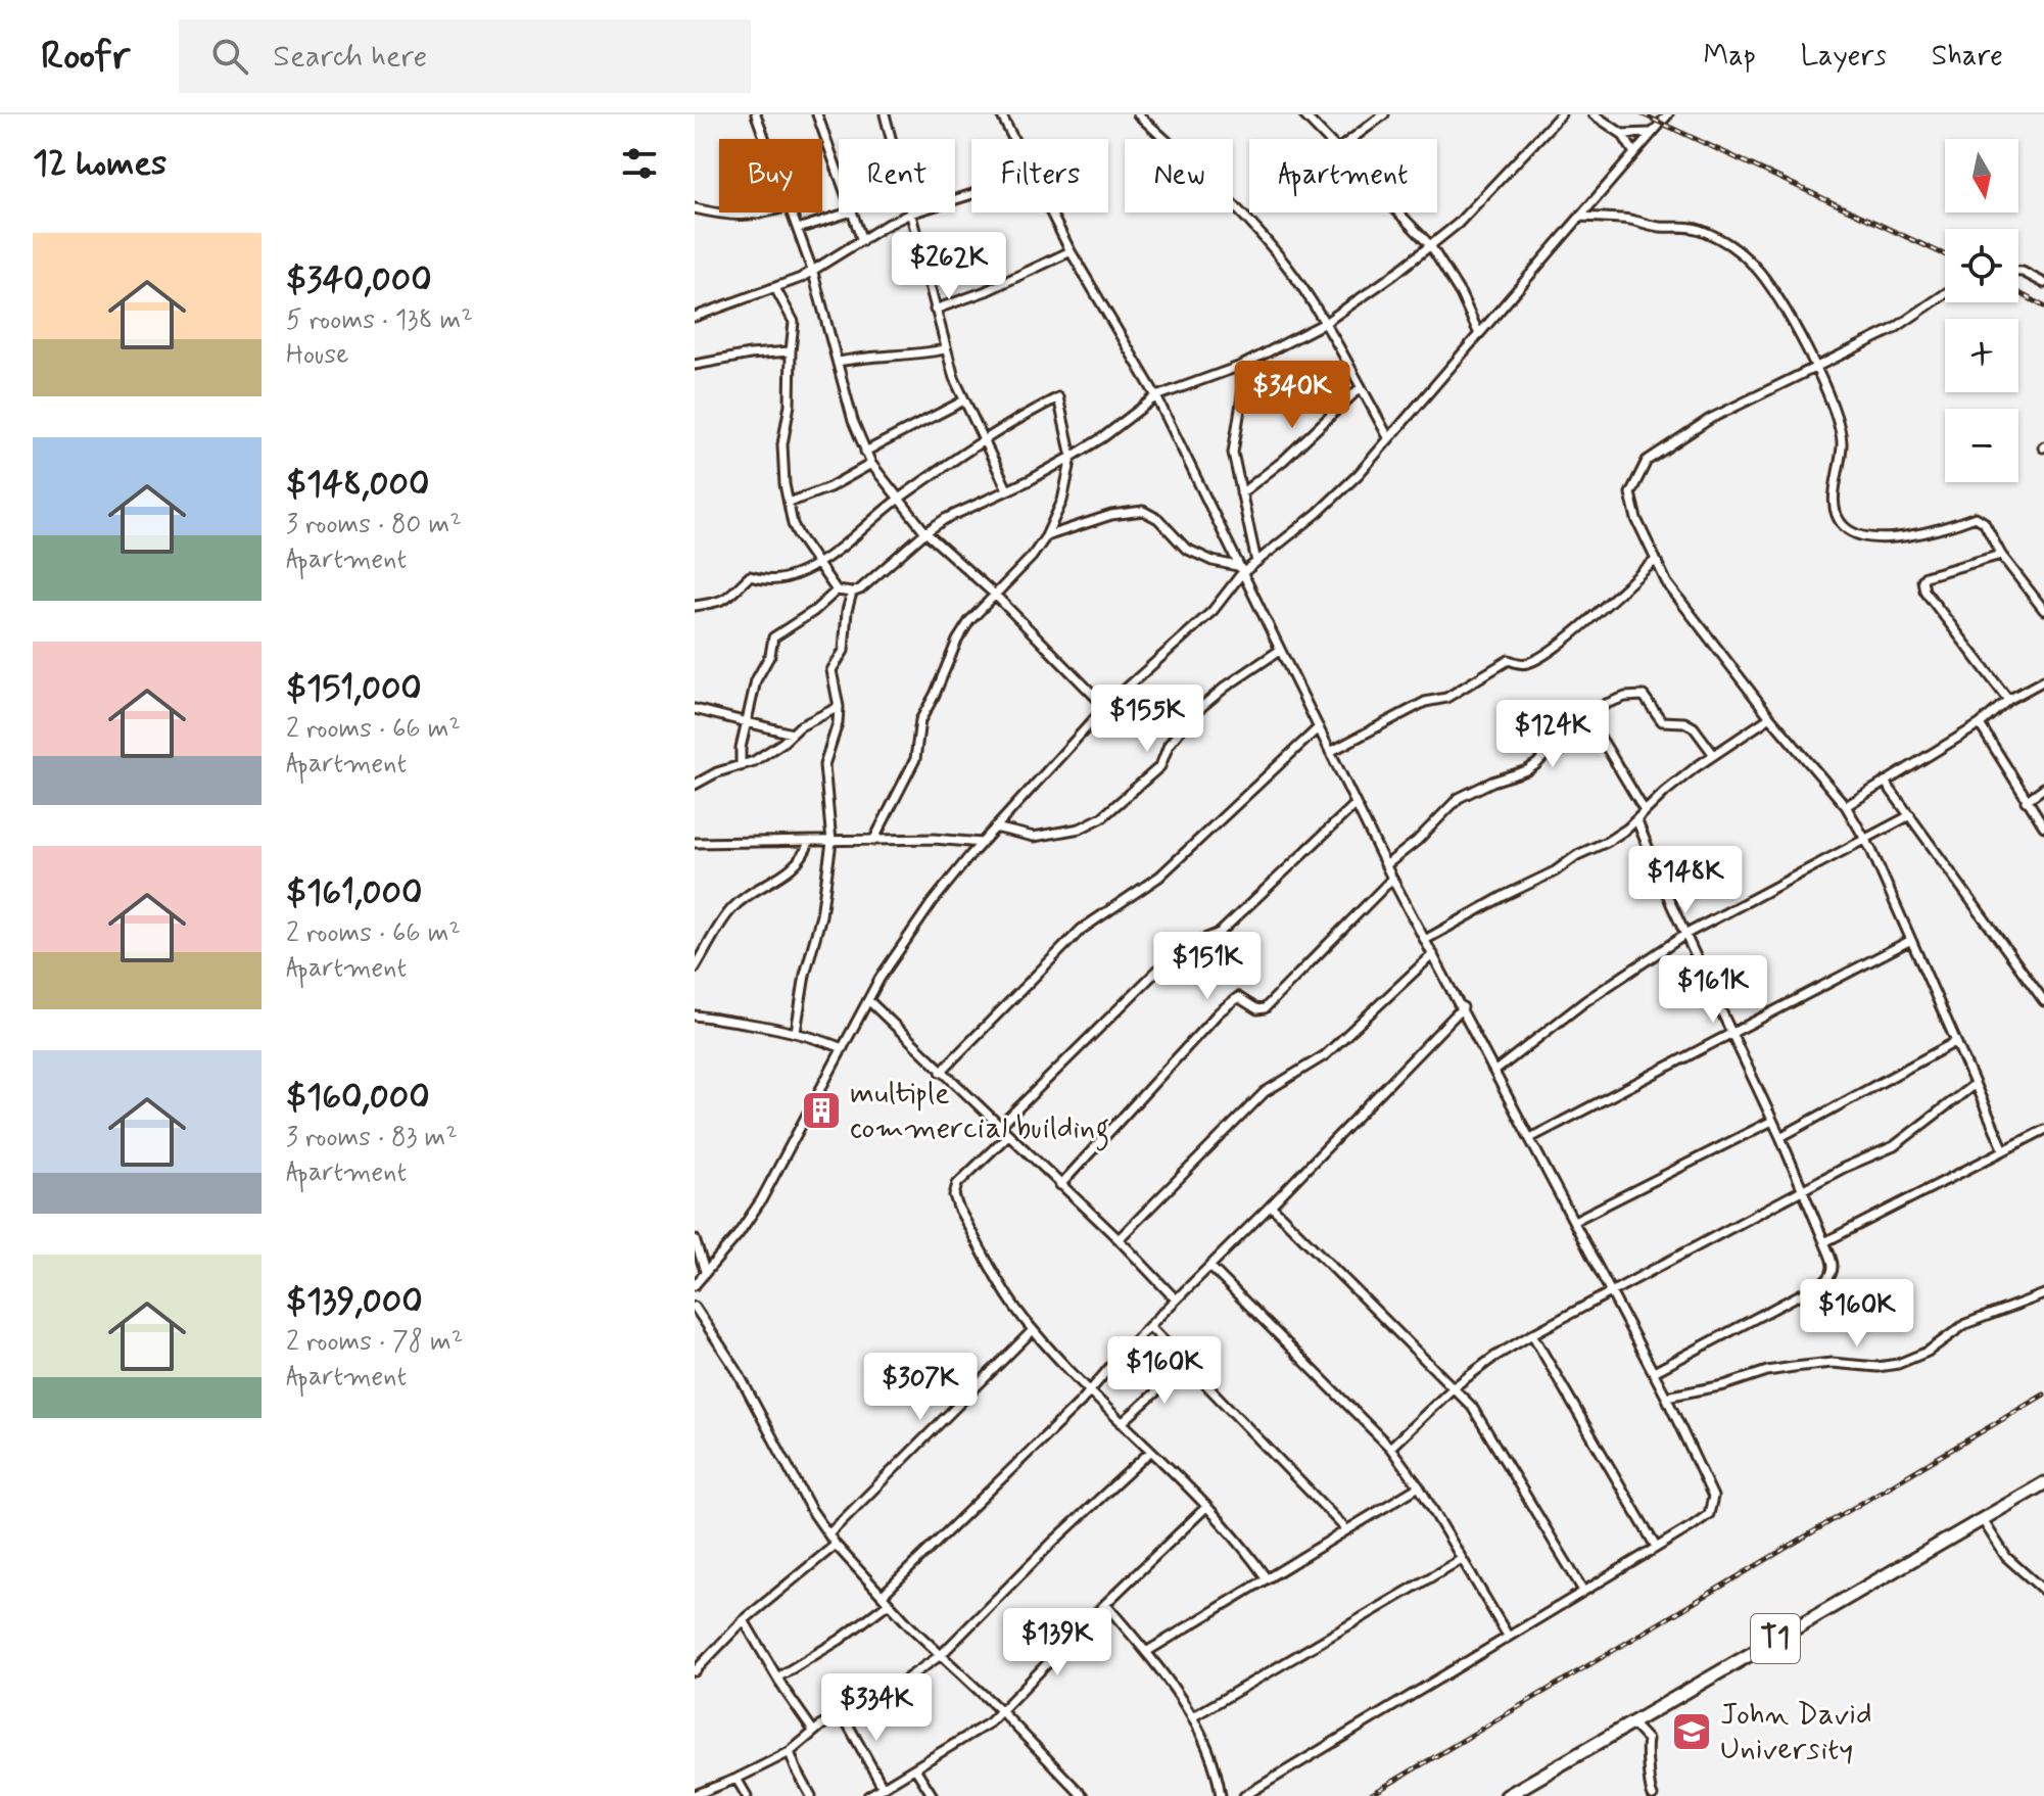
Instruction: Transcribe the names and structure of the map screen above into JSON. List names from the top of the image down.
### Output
{
  "streets": {
    "highway": ["T1"]
  },
  "places": {
    "building": ["multiple commercial building"],
    "school or university": ["John David University"]
  },
  "north": "bottom",
  "page": {
    "header": "Roofr",
    "search": "Search here",
    "nav": ["Map", "Layers", "Share"],
    "heading": "12 homes",
    "map_buttons": ["+", "−"],
    "chip": [
      "Buy",
      "Rent",
      "Filters",
      "New",
      "Apartment"
    ],
    "list": [
      {
        "name": "$340,000",
        "note": "5 rooms · 138 m² · House"
      },
      {
        "name": "$148,000",
        "note": "3 rooms · 80 m² · Apartment"
      },
      {
        "name": "$151,000",
        "note": "2 rooms · 66 m² · Apartment"
      },
      {
        "name": "$161,000",
        "note": "2 rooms · 66 m² · Apartment"
      },
      {
        "name": "$160,000",
        "note": "3 rooms · 83 m² · Apartment"
      },
      {
        "name": "$139,000",
        "note": "2 rooms · 78 m² · Apartment"
      }
    ],
    "price": [
      "$262K",
      "$340K",
      "$155K",
      "$124K",
      "$148K",
      "$151K",
      "$161K",
      "$160K",
      "$160K",
      "$307K",
      "$139K",
      "$334K"
    ]
  }
}
